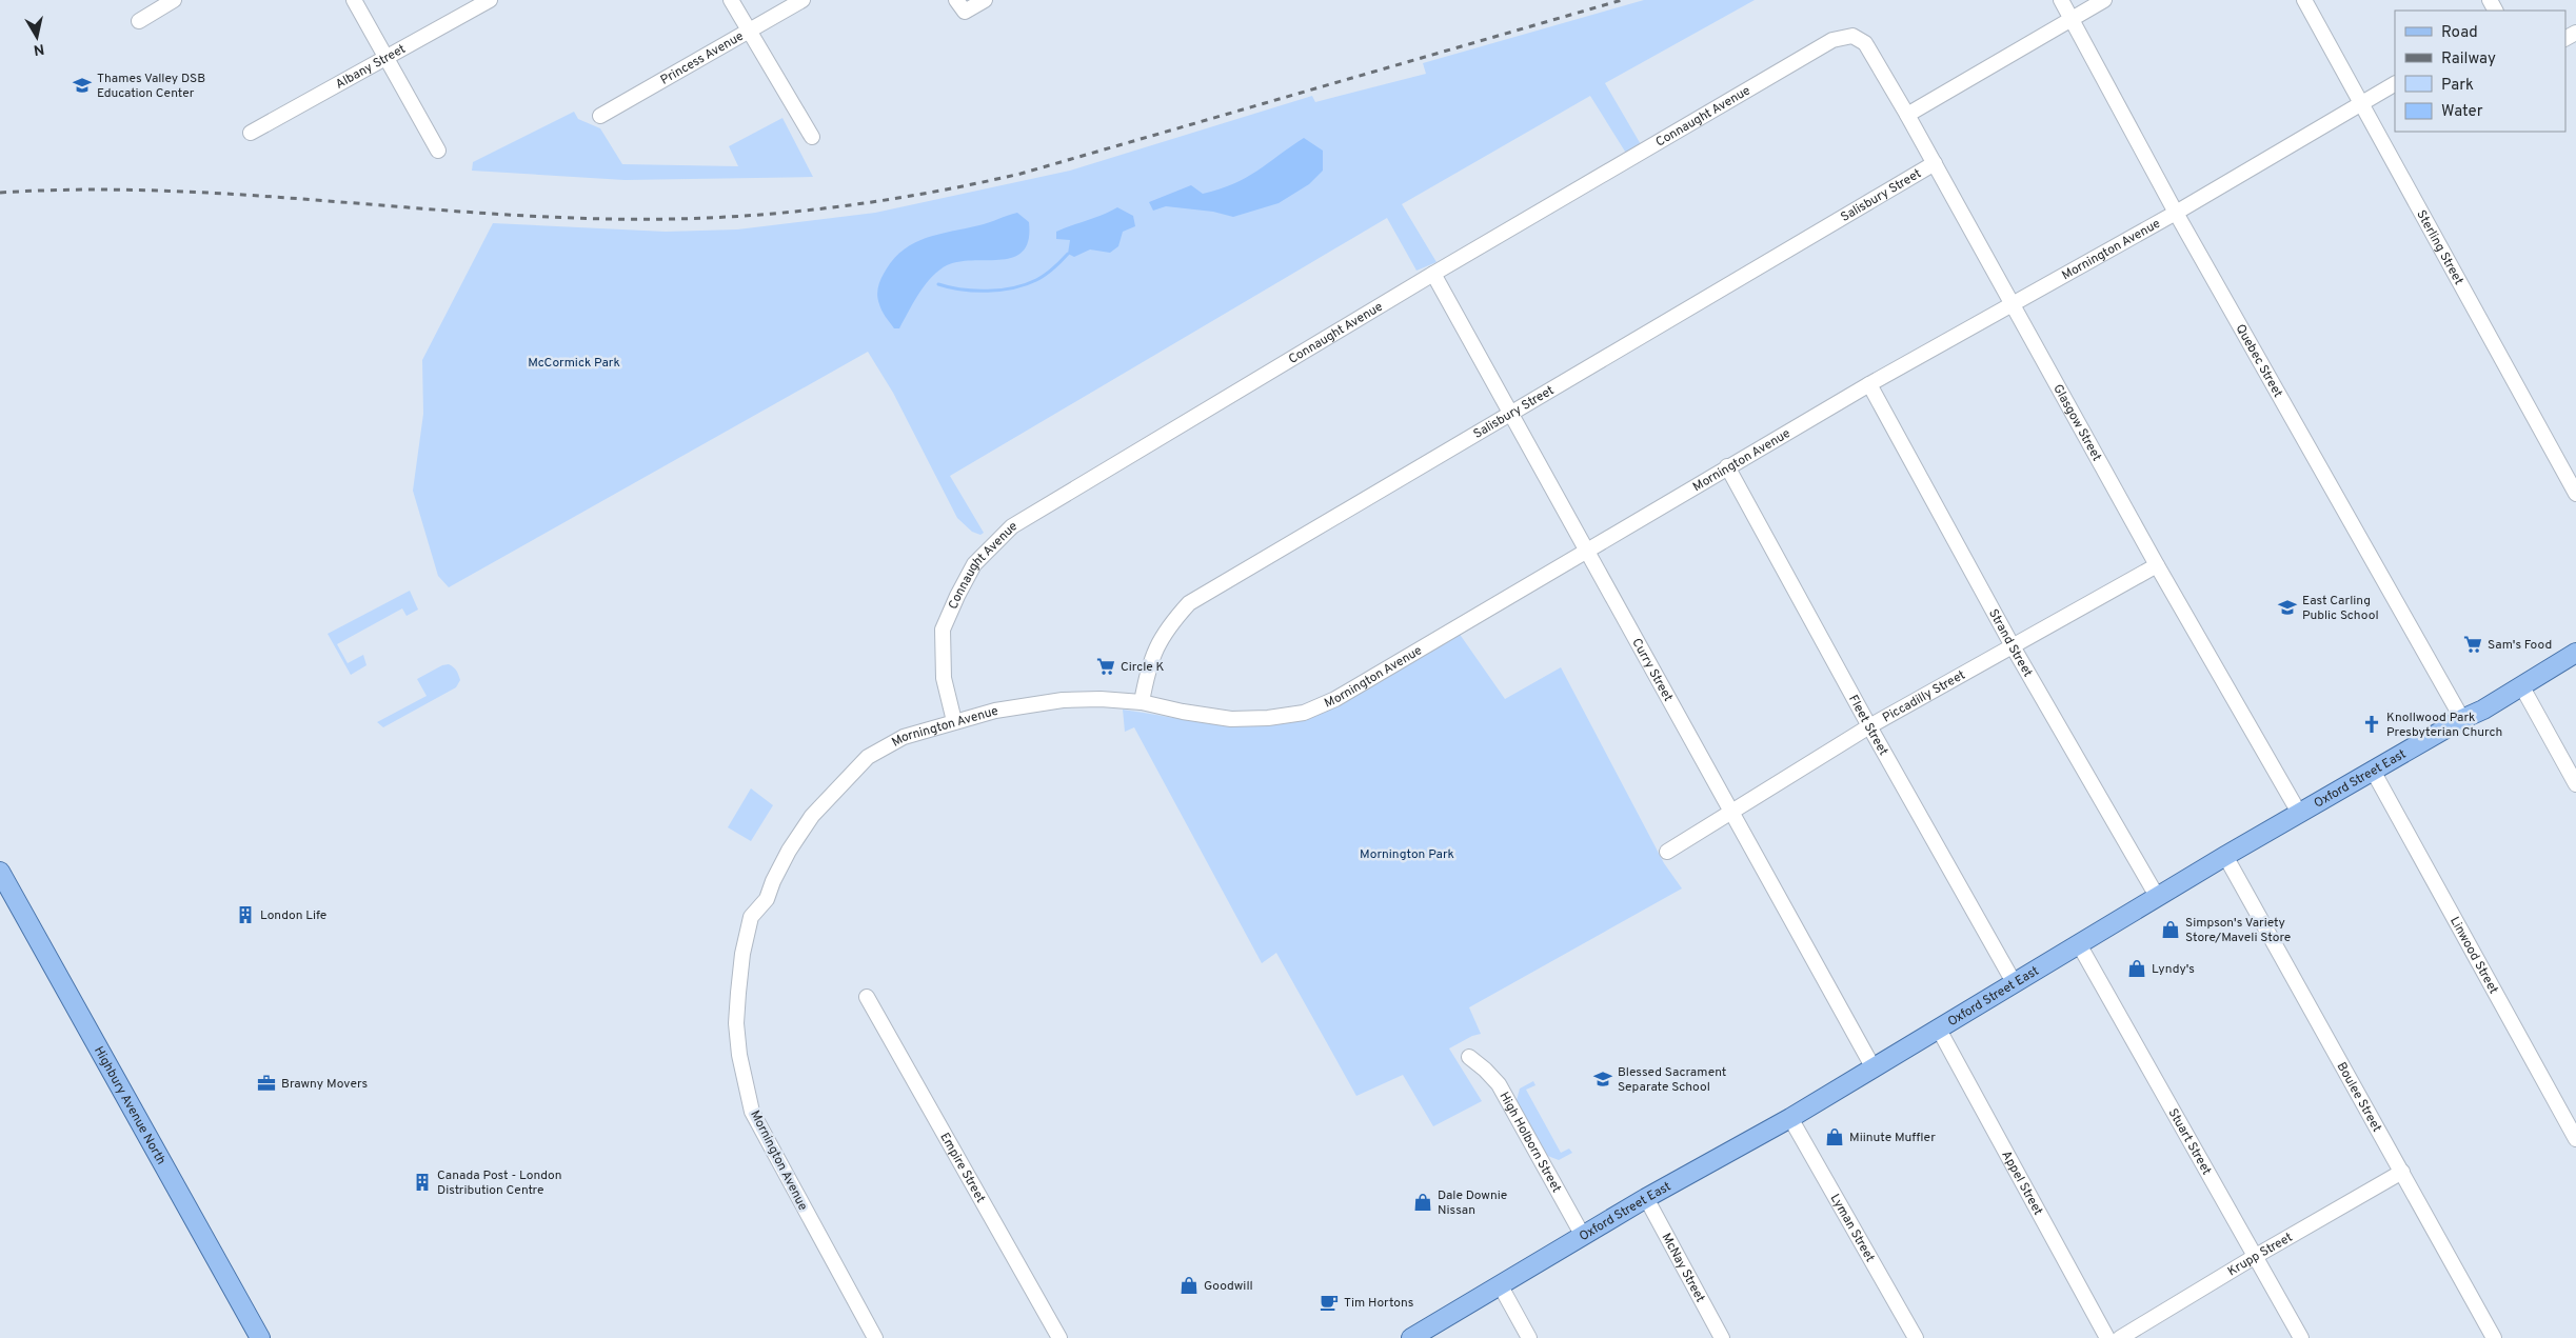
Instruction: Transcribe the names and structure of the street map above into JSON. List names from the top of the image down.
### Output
{
  "streets": {
    "main road": ["Oxford Street East", "Highbury Avenue North"],
    "street": [
      "Princess Avenue",
      "Albany Street",
      "Connaught Avenue",
      "Salisbury Street",
      "Sterling Street",
      "Mornington Avenue",
      "Quebec Street",
      "Glasgow Street",
      "Strand Street",
      "Curry Street",
      "Piccadilly Street",
      "Fleet Street",
      "Linwood Street",
      "Boulee Street",
      "Stuart Street",
      "High Holborn Street",
      "Empire Street",
      "Appel Street",
      "Lyman Street",
      "Krupp Street",
      "McNay Street"
    ]
  },
  "crossings": [
    ["Connaught Avenue", "Mornington Avenue"],
    ["Connaught Avenue", "Glasgow Street"],
    ["Connaught Avenue", "Curry Street"],
    ["Salisbury Street", "Mornington Avenue"],
    ["Salisbury Street", "Glasgow Street"],
    ["Salisbury Street", "Curry Street"],
    ["Sterling Street", "Mornington Avenue"],
    ["Mornington Avenue", "Quebec Street"],
    ["Mornington Avenue", "Glasgow Street"],
    ["Mornington Avenue", "Strand Street"],
    ["Mornington Avenue", "Curry Street"],
    ["Mornington Avenue", "Fleet Street"],
    ["Quebec Street", "Oxford Street East"],
    ["Glasgow Street", "Piccadilly Street"],
    ["Glasgow Street", "Oxford Street East"],
    ["Strand Street", "Piccadilly Street"],
    ["Strand Street", "Oxford Street East"],
    ["Curry Street", "Piccadilly Street"],
    ["Curry Street", "Oxford Street East"],
    ["Piccadilly Street", "Fleet Street"],
    ["Fleet Street", "Oxford Street East"],
    ["Oxford Street East", "Linwood Street"],
    ["Oxford Street East", "Boulee Street"],
    ["Oxford Street East", "Stuart Street"],
    ["Oxford Street East", "High Holborn Street"],
    ["Oxford Street East", "Appel Street"],
    ["Oxford Street East", "Lyman Street"],
    ["Oxford Street East", "McNay Street"],
    ["Boulee Street", "Krupp Street"],
    ["Stuart Street", "Krupp Street"]
  ],
  "parks": ["McCormick Park", "Mornington Park"],
  "places": {
    "school or university": ["Thames Valley DSB Education Center", "East Carling Public School", "Blessed Sacrament Separate School"],
    "supermarket": ["Sam's Food", "Circle K"],
    "church": ["Knollwood Park Presbyterian Church"],
    "building": ["London Life", "Canada Post - London Distribution Centre"],
    "shop": [
      "Simpson's Variety Store/Maveli Store",
      "Lyndy's",
      "Miinute Muffler",
      "Dale Downie Nissan",
      "Goodwill"
    ],
    "office": ["Brawny Movers"],
    "cafe": ["Tim Hortons"]
  },
  "legend": [
    "Road",
    "Railway",
    "Park",
    "Water"
  ],
  "north": "bottom"
}
